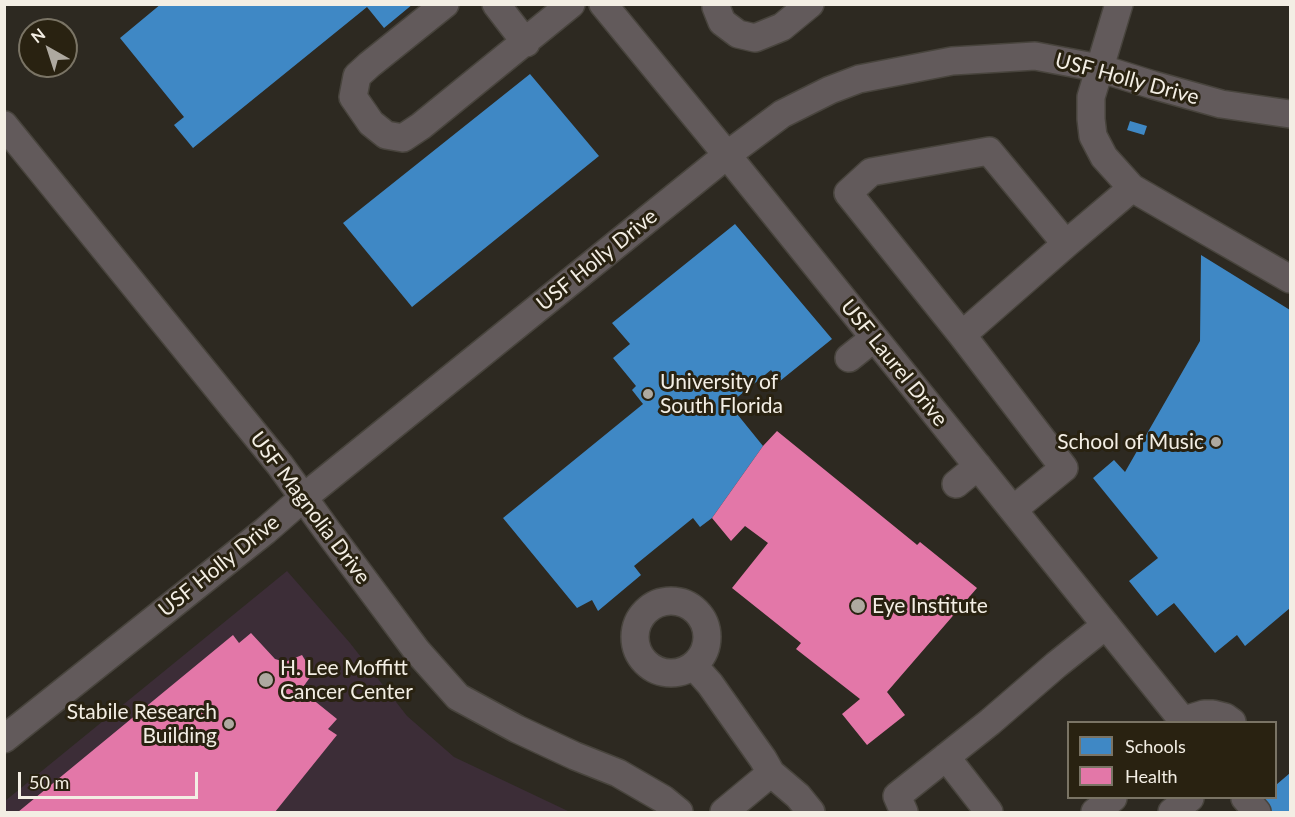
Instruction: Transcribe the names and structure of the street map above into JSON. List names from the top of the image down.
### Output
{
  "streets": {
    "street": ["USF Holly Drive", "USF Laurel Drive", "USF Magnolia Drive"]
  },
  "crossings": [
    ["USF Holly Drive", "USF Laurel Drive"],
    ["USF Holly Drive", "USF Magnolia Drive"]
  ],
  "places": [
    "University of South Florida",
    "School of Music",
    "Eye Institute",
    "H. Lee Moffitt Cancer Center",
    "Stabile Research Building"
  ],
  "legend": ["Schools", "Health"],
  "scale_bar": "50 m",
  "north": "top left"
}
